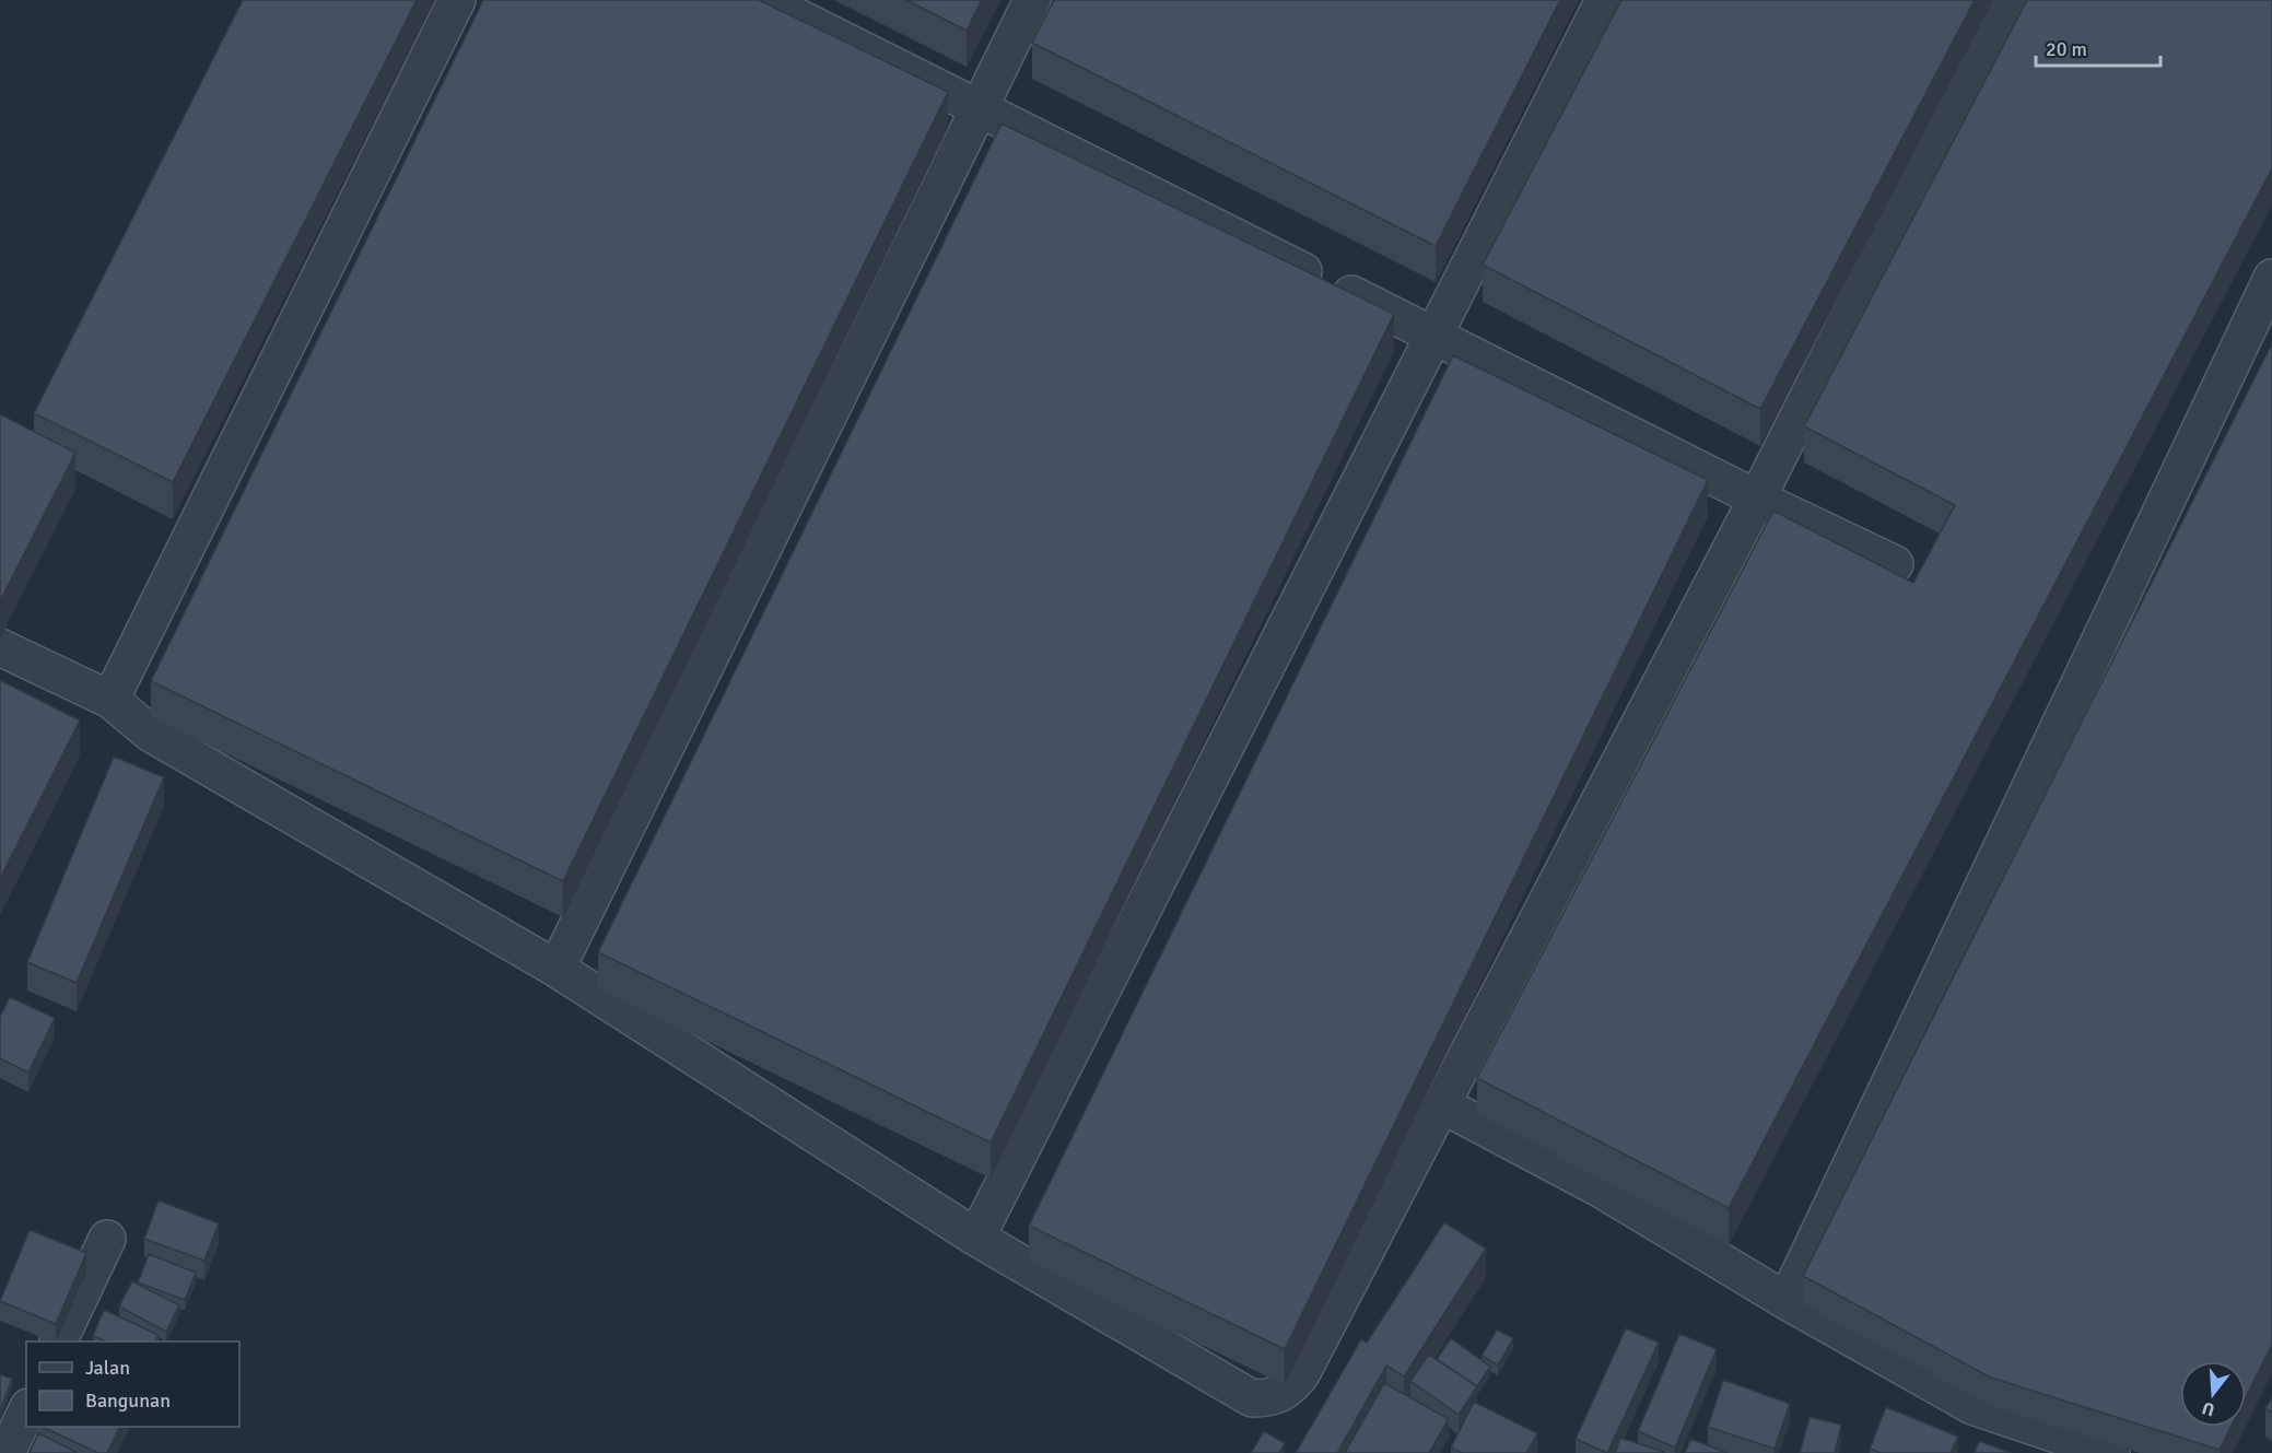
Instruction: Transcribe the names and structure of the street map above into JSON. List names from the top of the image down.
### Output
{
  "legend": ["Jalan", "Bangunan"],
  "scale_bar": "20 m",
  "north": "bottom"
}
